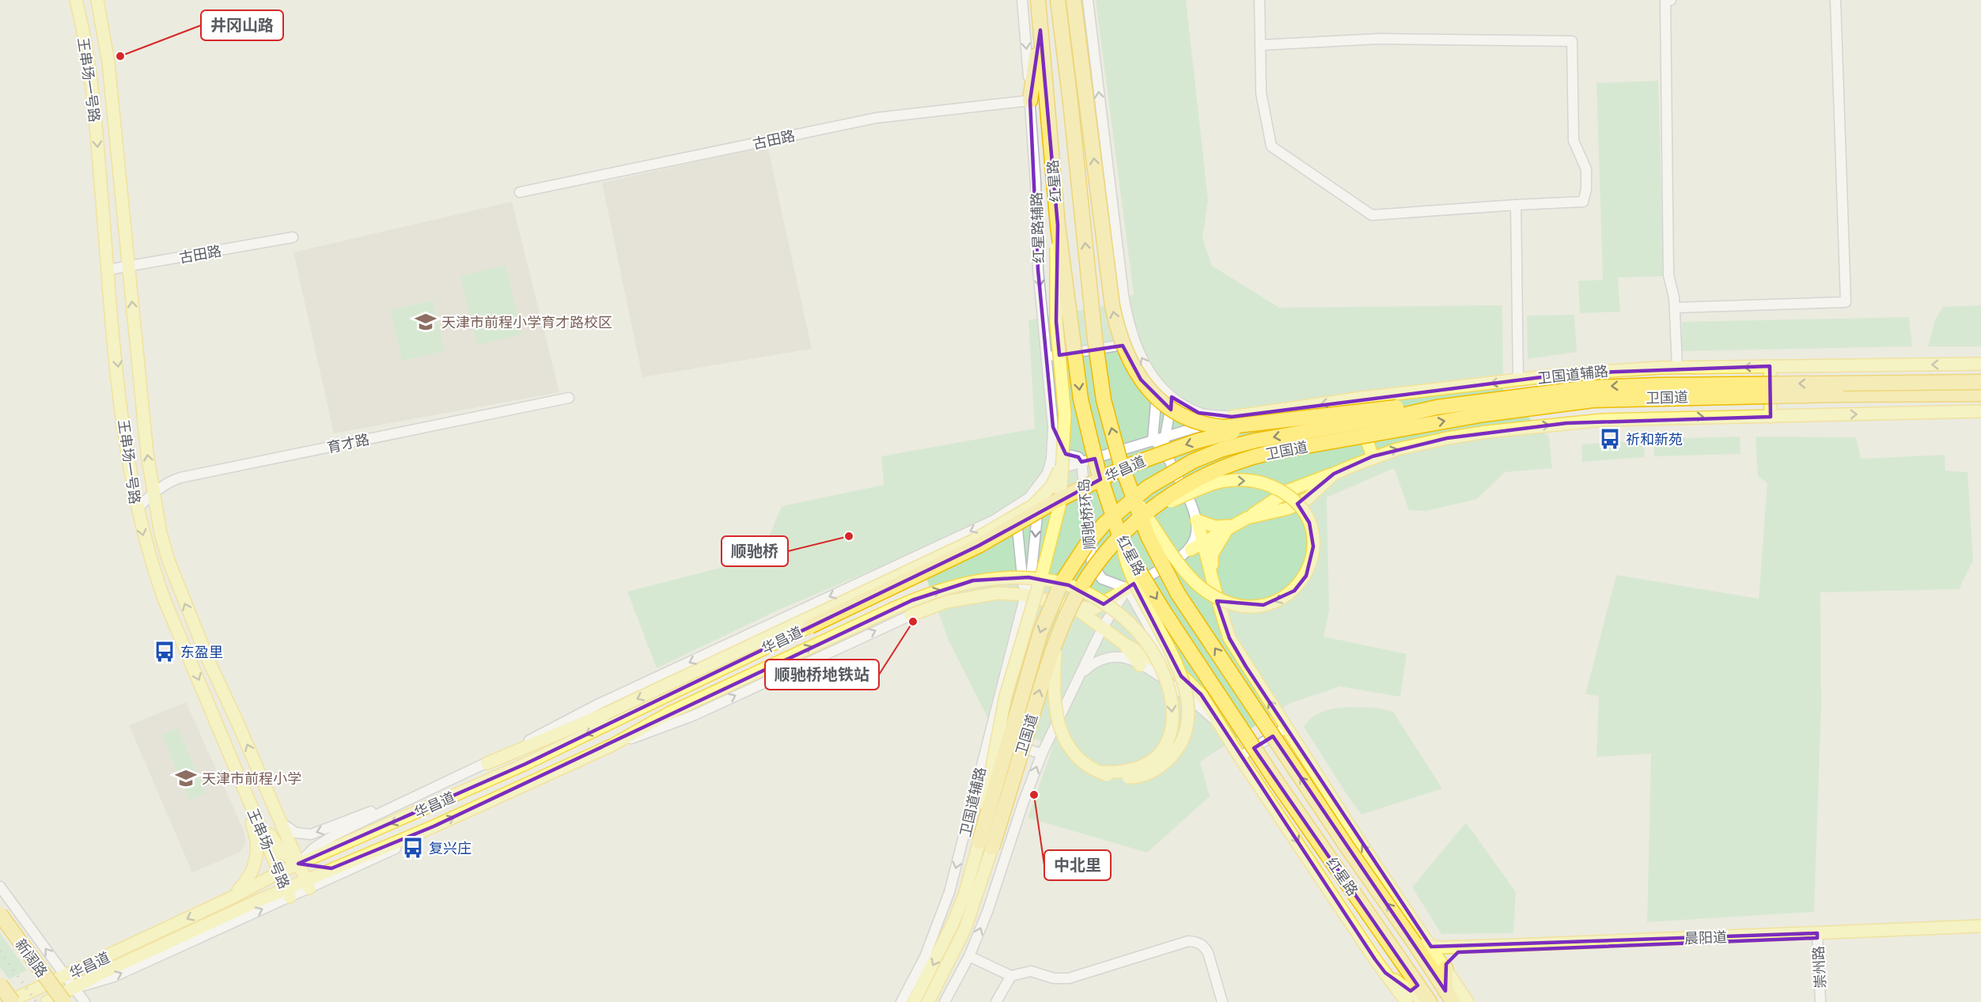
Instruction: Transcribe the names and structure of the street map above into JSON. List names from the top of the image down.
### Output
{
  "streets": {
    "highway": [
      "红星路",
      "卫国道",
      "华昌道",
      "新阔路"
    ],
    "main road": ["王串场一号路", "卫国道辅路", "晨阳道"],
    "street": [
      "古田路",
      "红星路辅路",
      "育才路",
      "顺驰桥环岛",
      "崇州路"
    ]
  },
  "crossings": [
    ["王串场一号路", "古田路"],
    ["王串场一号路", "育才路"],
    ["王串场一号路", "华昌道"],
    ["古田路", "红星路辅路"],
    ["红星路", "晨阳道"],
    ["红星路辅路", "卫国道辅路"],
    ["红星路辅路", "华昌道"],
    ["红星路辅路", "顺驰桥环岛"],
    ["卫国道辅路", "顺驰桥环岛"],
    ["卫国道", "华昌道"],
    ["华昌道", "顺驰桥环岛"],
    ["晨阳道", "崇州路"]
  ],
  "places": {
    "other": [
      "井冈山路",
      "顺驰桥",
      "顺驰桥地铁站",
      "中北里"
    ],
    "school or university": ["天津市前程小学育才路校区", "天津市前程小学"],
    "bus stop": ["祈和新苑", "东盈里", "复兴庄"]
  }
}
